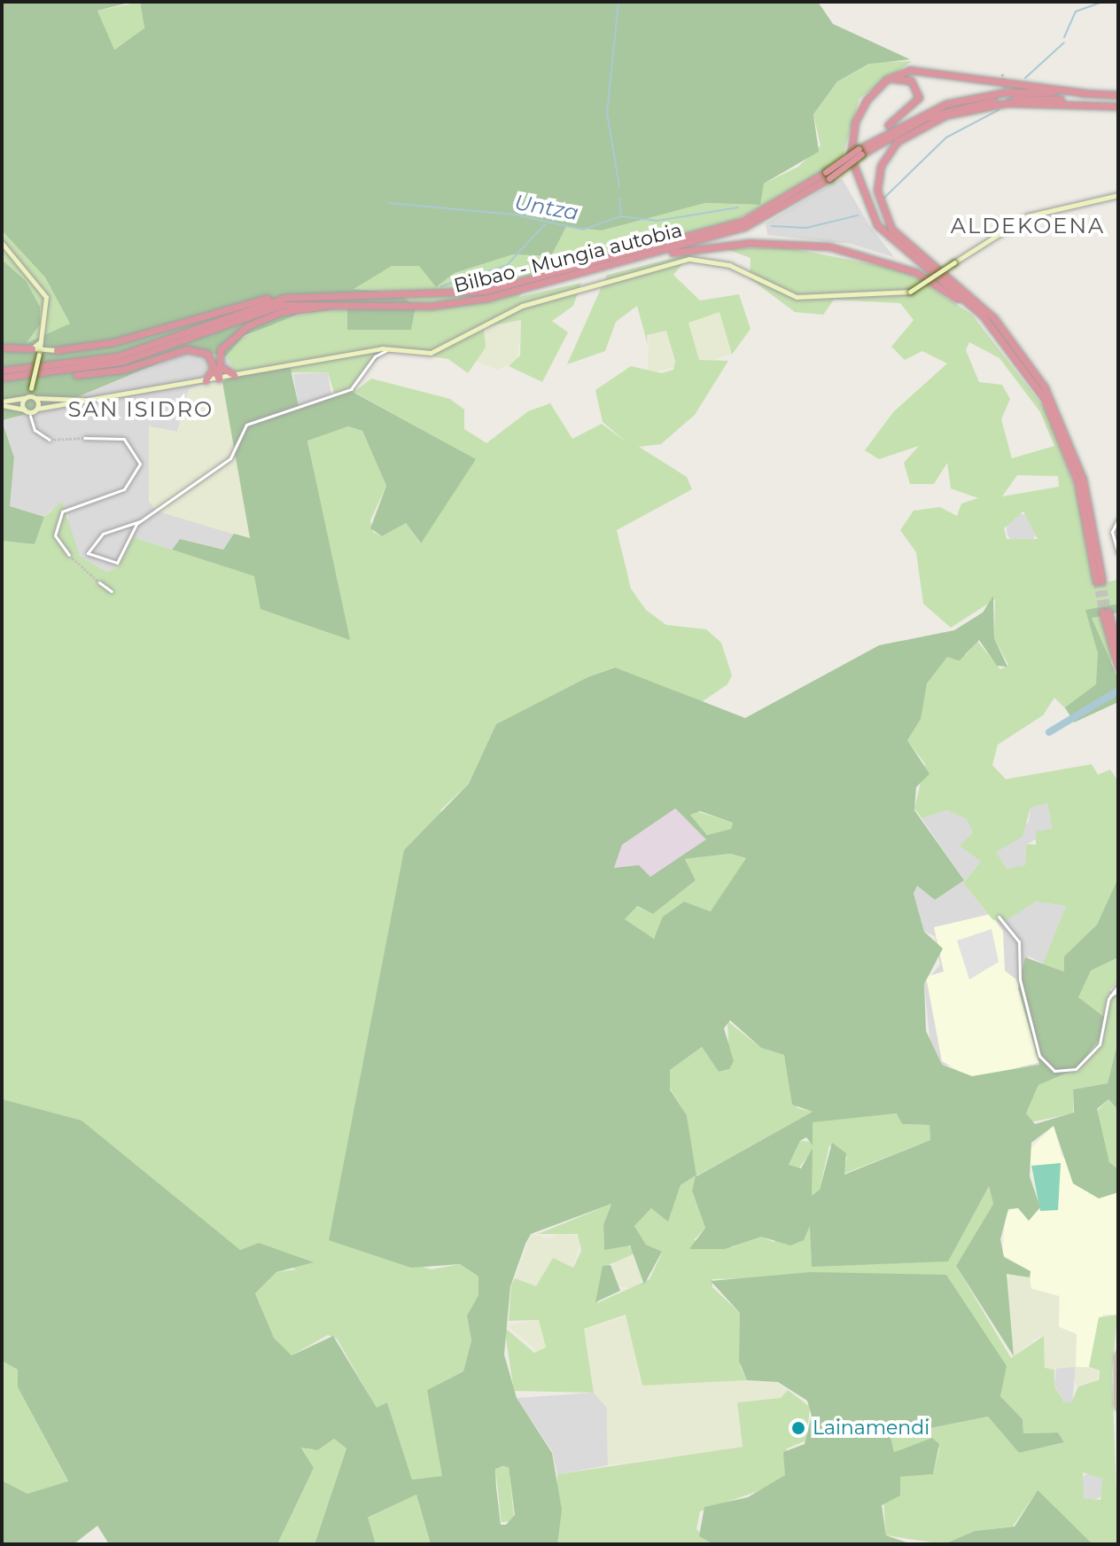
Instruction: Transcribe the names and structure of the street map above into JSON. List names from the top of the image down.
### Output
{
  "streets": {
    "highway": ["Bilbao - Mungia autobia"]
  },
  "districts": ["ALDEKOENA", "SAN ISIDRO"],
  "water": ["Untza"],
  "places": ["Lainamendi"]
}
